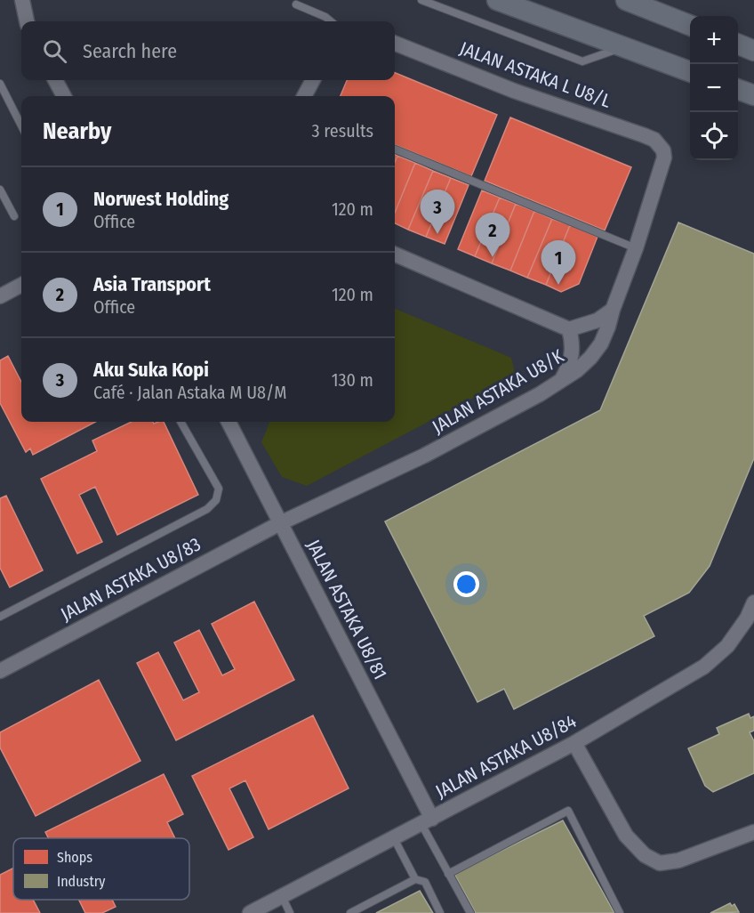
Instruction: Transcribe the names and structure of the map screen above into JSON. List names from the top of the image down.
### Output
{
  "streets": {
    "street": [
      "JALAN ASTAKA L U8/L",
      "JALAN ASTAKA U8/K",
      "JALAN ASTAKA U8/83",
      "JALAN ASTAKA U8/81",
      "JALAN ASTAKA U8/84"
    ]
  },
  "crossings": [
    ["JALAN ASTAKA L U8/L", "JALAN ASTAKA U8/K"],
    ["JALAN ASTAKA U8/K", "JALAN ASTAKA U8/83"],
    ["JALAN ASTAKA U8/K", "JALAN ASTAKA U8/81"],
    ["JALAN ASTAKA U8/83", "JALAN ASTAKA U8/81"],
    ["JALAN ASTAKA U8/81", "JALAN ASTAKA U8/84"]
  ],
  "legend": ["Shops", "Industry"],
  "page": {
    "map_buttons": ["+", "−"],
    "search": "Search here",
    "heading": ["Nearby", "3 results"],
    "list": [
      {
        "mark": "1",
        "name": "Norwest Holding",
        "note": "Office",
        "value": "120 m"
      },
      {
        "mark": "2",
        "name": "Asia Transport",
        "note": "Office",
        "value": "120 m"
      },
      {
        "mark": "3",
        "name": "Aku Suka Kopi",
        "note": "Café · Jalan Astaka M U8/M",
        "value": "130 m"
      }
    ],
    "pins": ["3", "2", "1"]
  }
}
